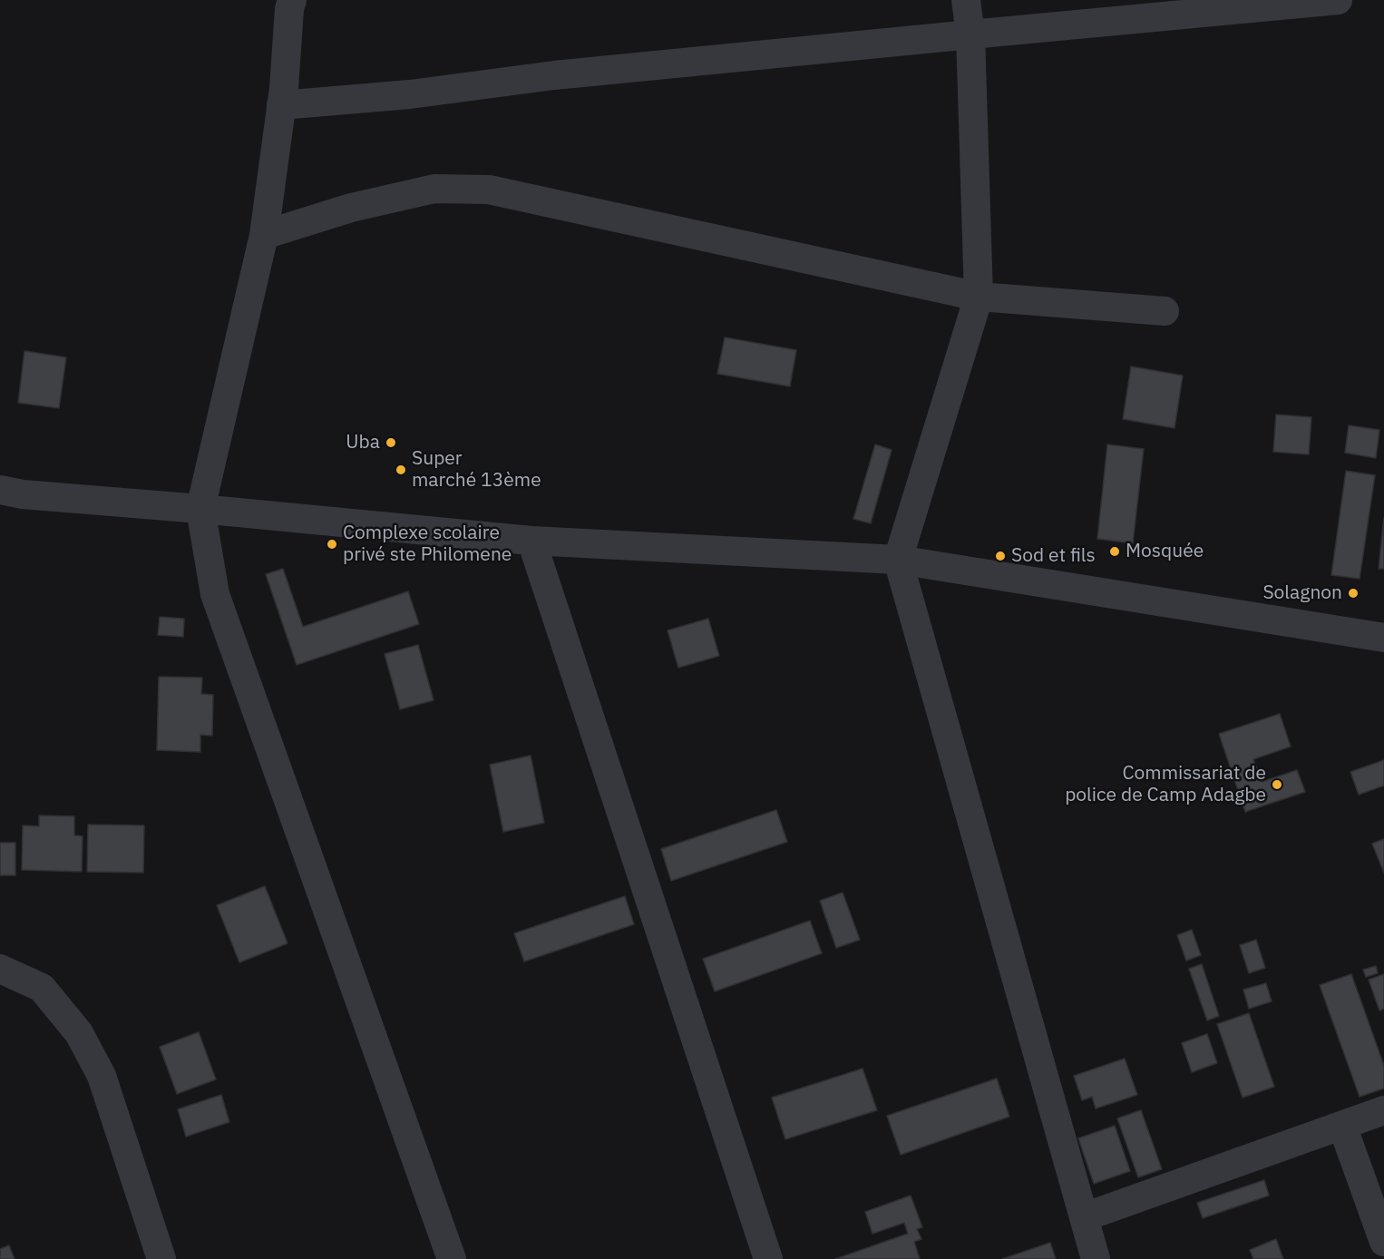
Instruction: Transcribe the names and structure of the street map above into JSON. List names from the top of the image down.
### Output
{
  "places": [
    "Uba",
    "Super marché 13ème",
    "Complexe scolaire privé ste Philomene",
    "Mosquée",
    "Sod et fils",
    "Solagnon",
    "Commissariat de police de Camp Adagbe"
  ]
}
